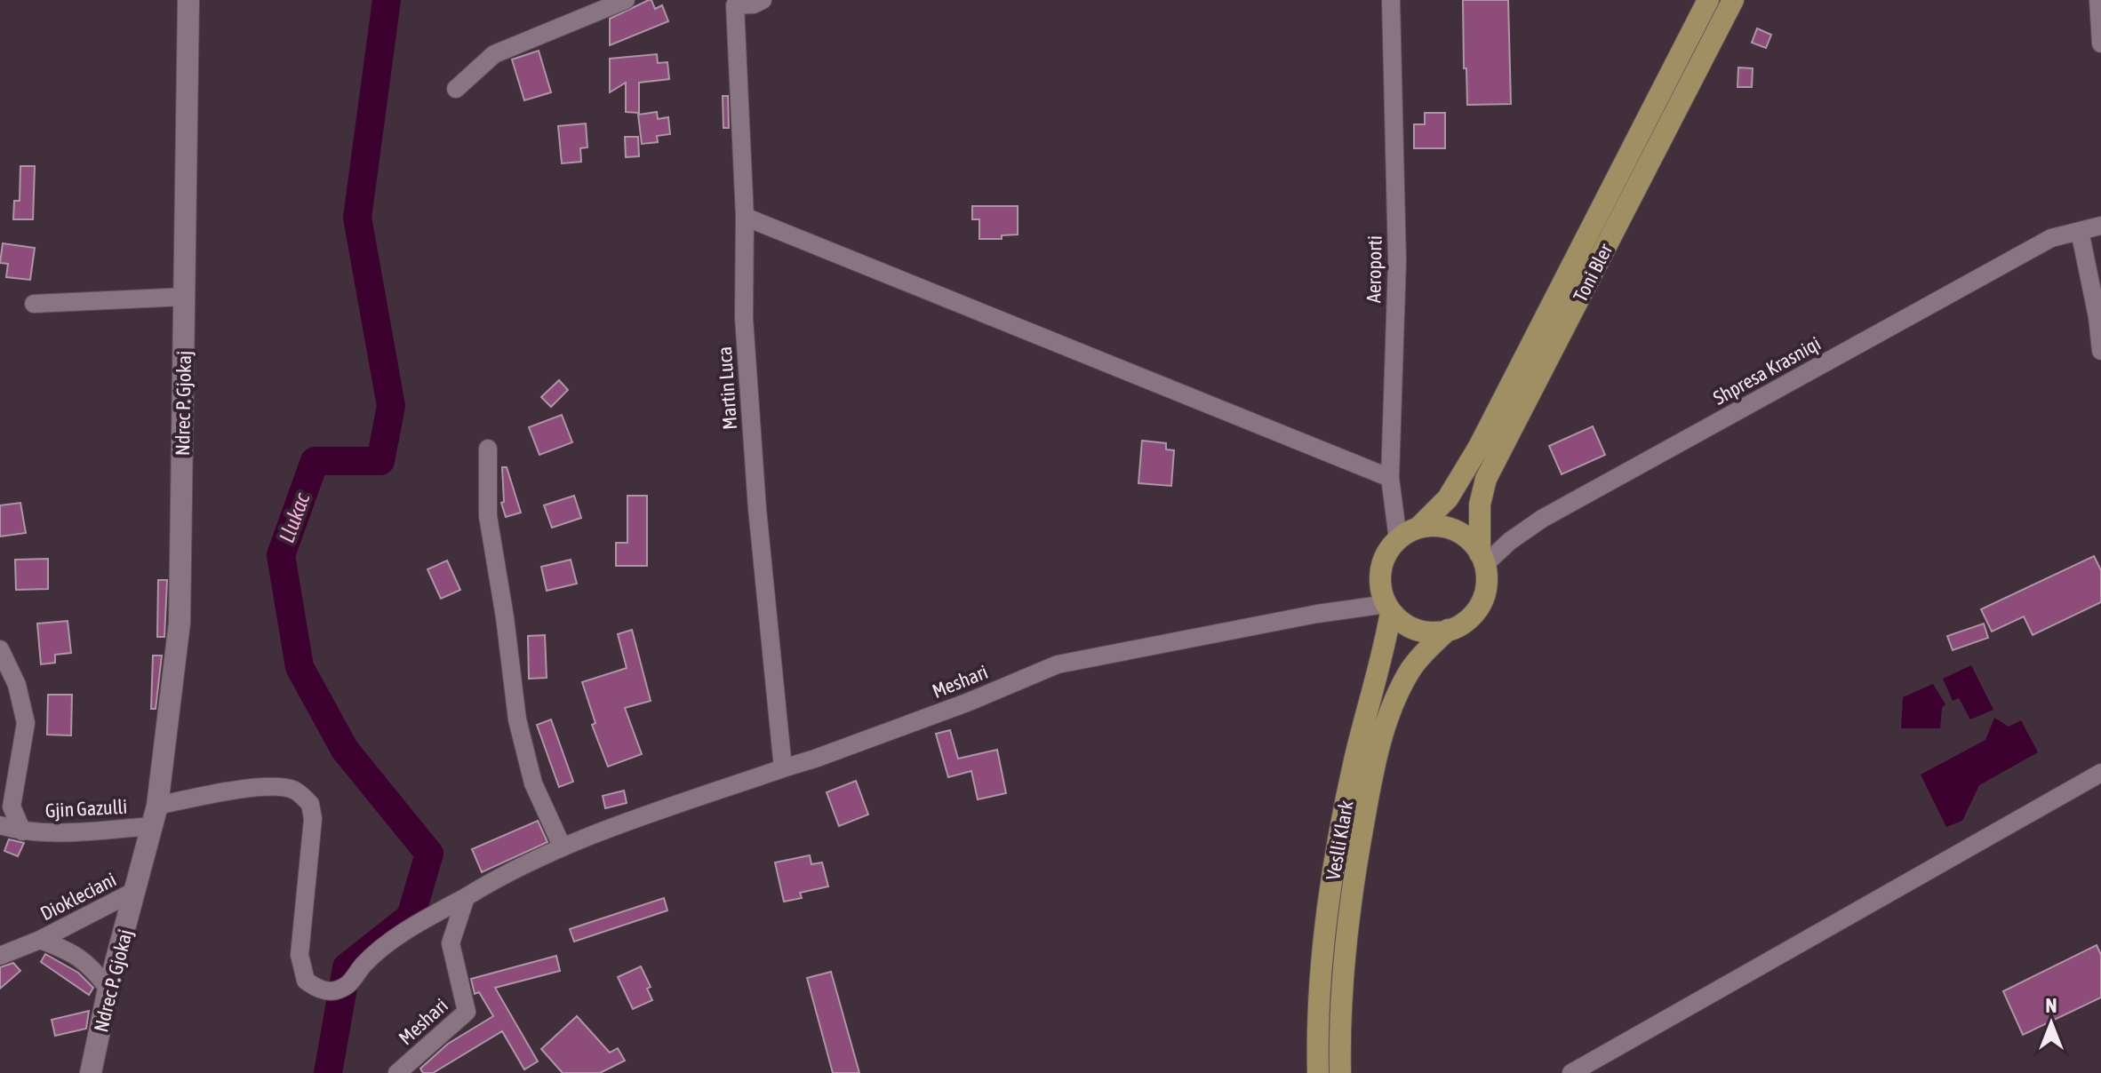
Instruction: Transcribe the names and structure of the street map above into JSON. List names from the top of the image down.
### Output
{
  "streets": {
    "main road": ["Toni Bler", "Veslli Klark"],
    "street": [
      "Aeroporti",
      "Shpresa Krasniqi",
      "Martin Luca",
      "Ndrec P. Gjokaj",
      "Meshari",
      "Gjin Gazulli",
      "Diokleciani"
    ]
  },
  "crossings": [
    ["Aeroporti", "Toni Bler"],
    ["Aeroporti", "Shpresa Krasniqi"],
    ["Aeroporti", "Meshari"],
    ["Aeroporti", "Veslli Klark"],
    ["Toni Bler", "Shpresa Krasniqi"],
    ["Toni Bler", "Meshari"],
    ["Toni Bler", "Veslli Klark"],
    ["Shpresa Krasniqi", "Meshari"],
    ["Shpresa Krasniqi", "Veslli Klark"],
    ["Martin Luca", "Meshari"],
    ["Ndrec P. Gjokaj", "Gjin Gazulli"],
    ["Ndrec P. Gjokaj", "Diokleciani"],
    ["Meshari", "Veslli Klark"]
  ],
  "water": ["Llukac"],
  "north": "top"
}
